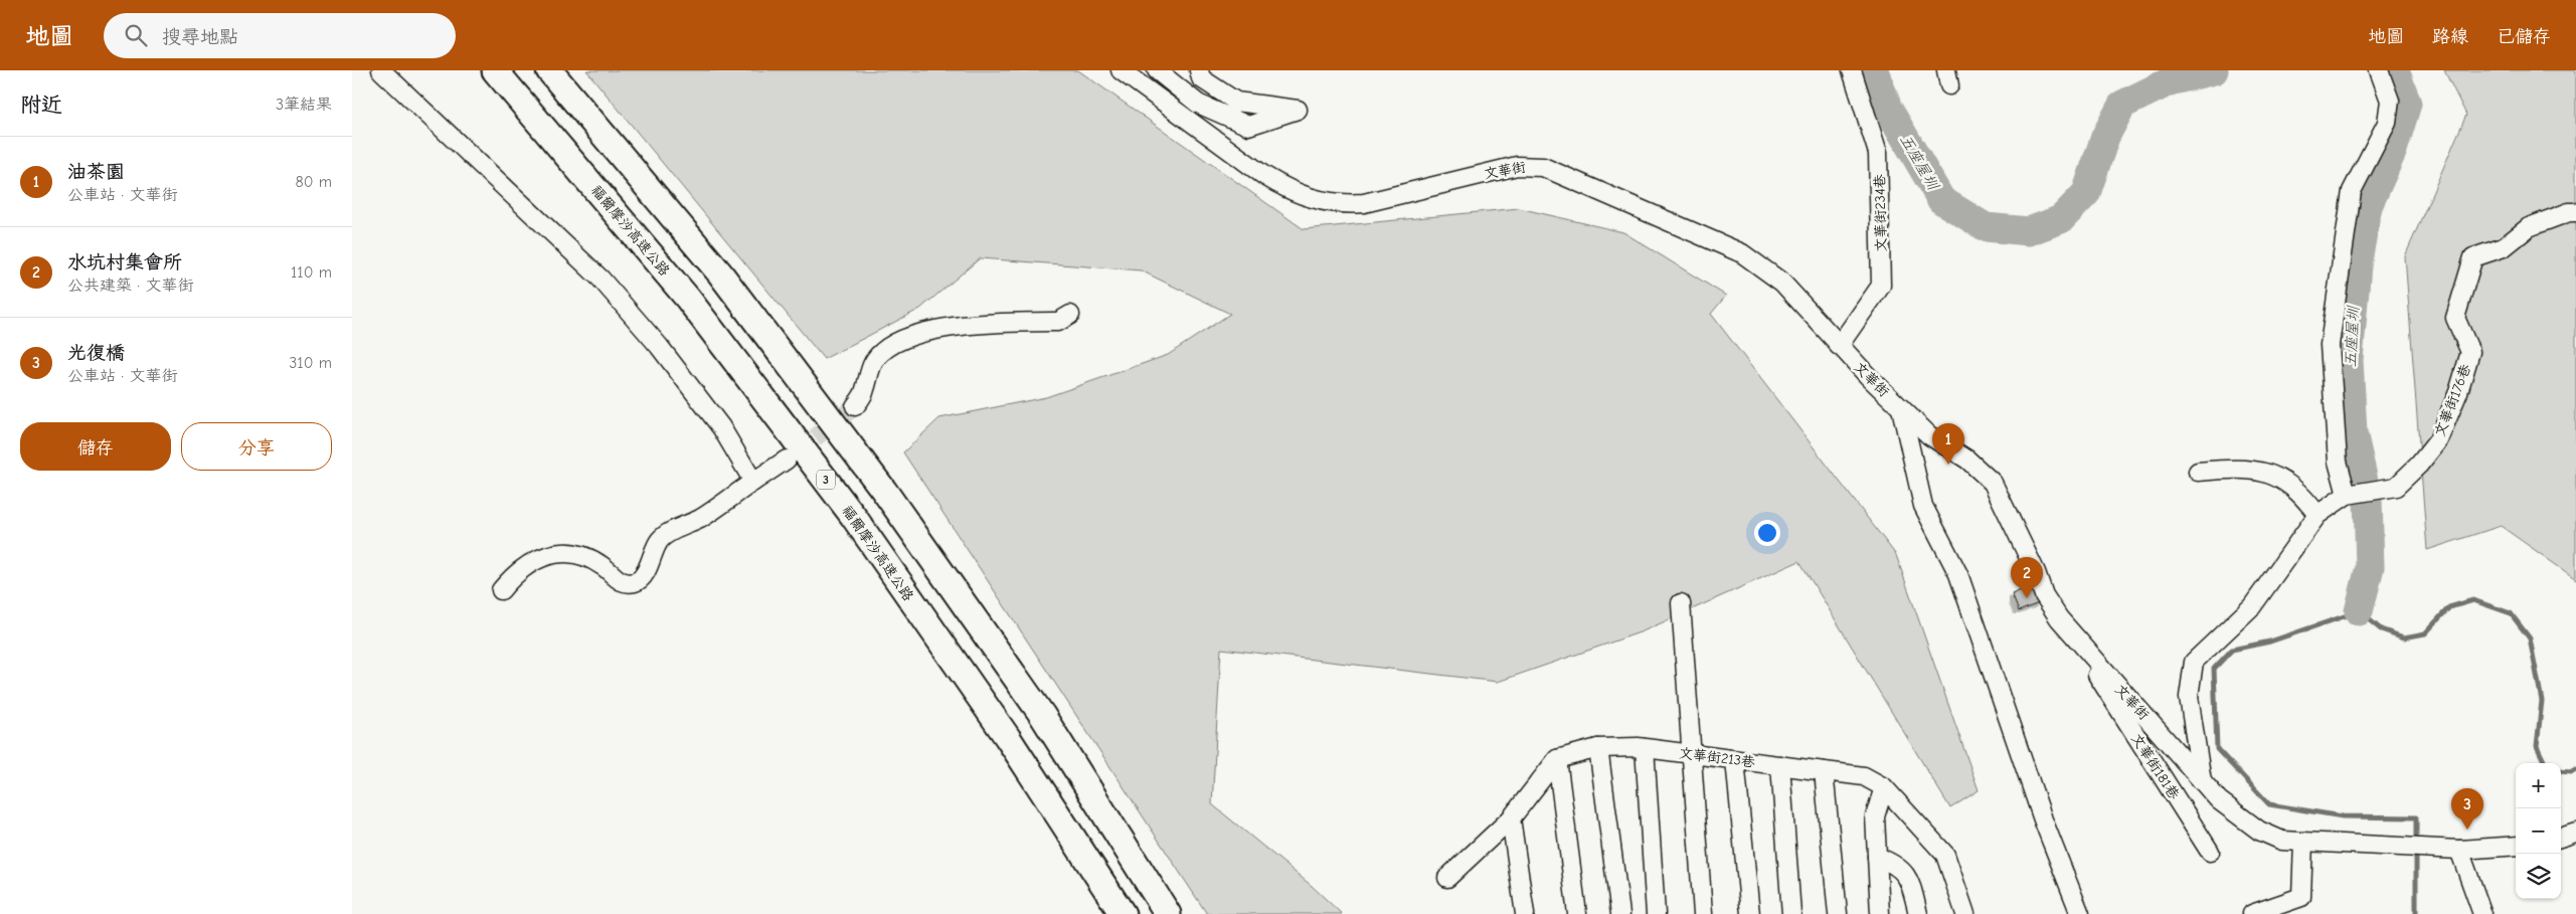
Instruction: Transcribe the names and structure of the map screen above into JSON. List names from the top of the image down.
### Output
{
  "streets": {
    "highway": ["福爾摩沙高速公路", "3"],
    "street": [
      "文華街",
      "文華街234巷",
      "文華街176巷",
      "文華街213巷",
      "文華街181巷"
    ]
  },
  "crossings": [
    ["文華街", "文華街234巷"],
    ["文華街", "文華街176巷"],
    ["文華街", "文華街181巷"]
  ],
  "water": ["五座屋圳"],
  "page": {
    "header": "地圖",
    "search": "搜尋地點",
    "nav": ["地圖", "路線", "已儲存"],
    "heading": ["附近", "3筆結果"],
    "list": [
      {
        "mark": "1",
        "name": "油茶園",
        "note": "公車站 · 文華街",
        "value": "80 m"
      },
      {
        "mark": "2",
        "name": "水坑村集會所",
        "note": "公共建築 · 文華街",
        "value": "110 m"
      },
      {
        "mark": "3",
        "name": "光復橋",
        "note": "公車站 · 文華街",
        "value": "310 m"
      }
    ],
    "buttons": ["儲存", "分享"],
    "pins": ["1", "2", "3"],
    "map_buttons": ["+", "−"]
  }
}
